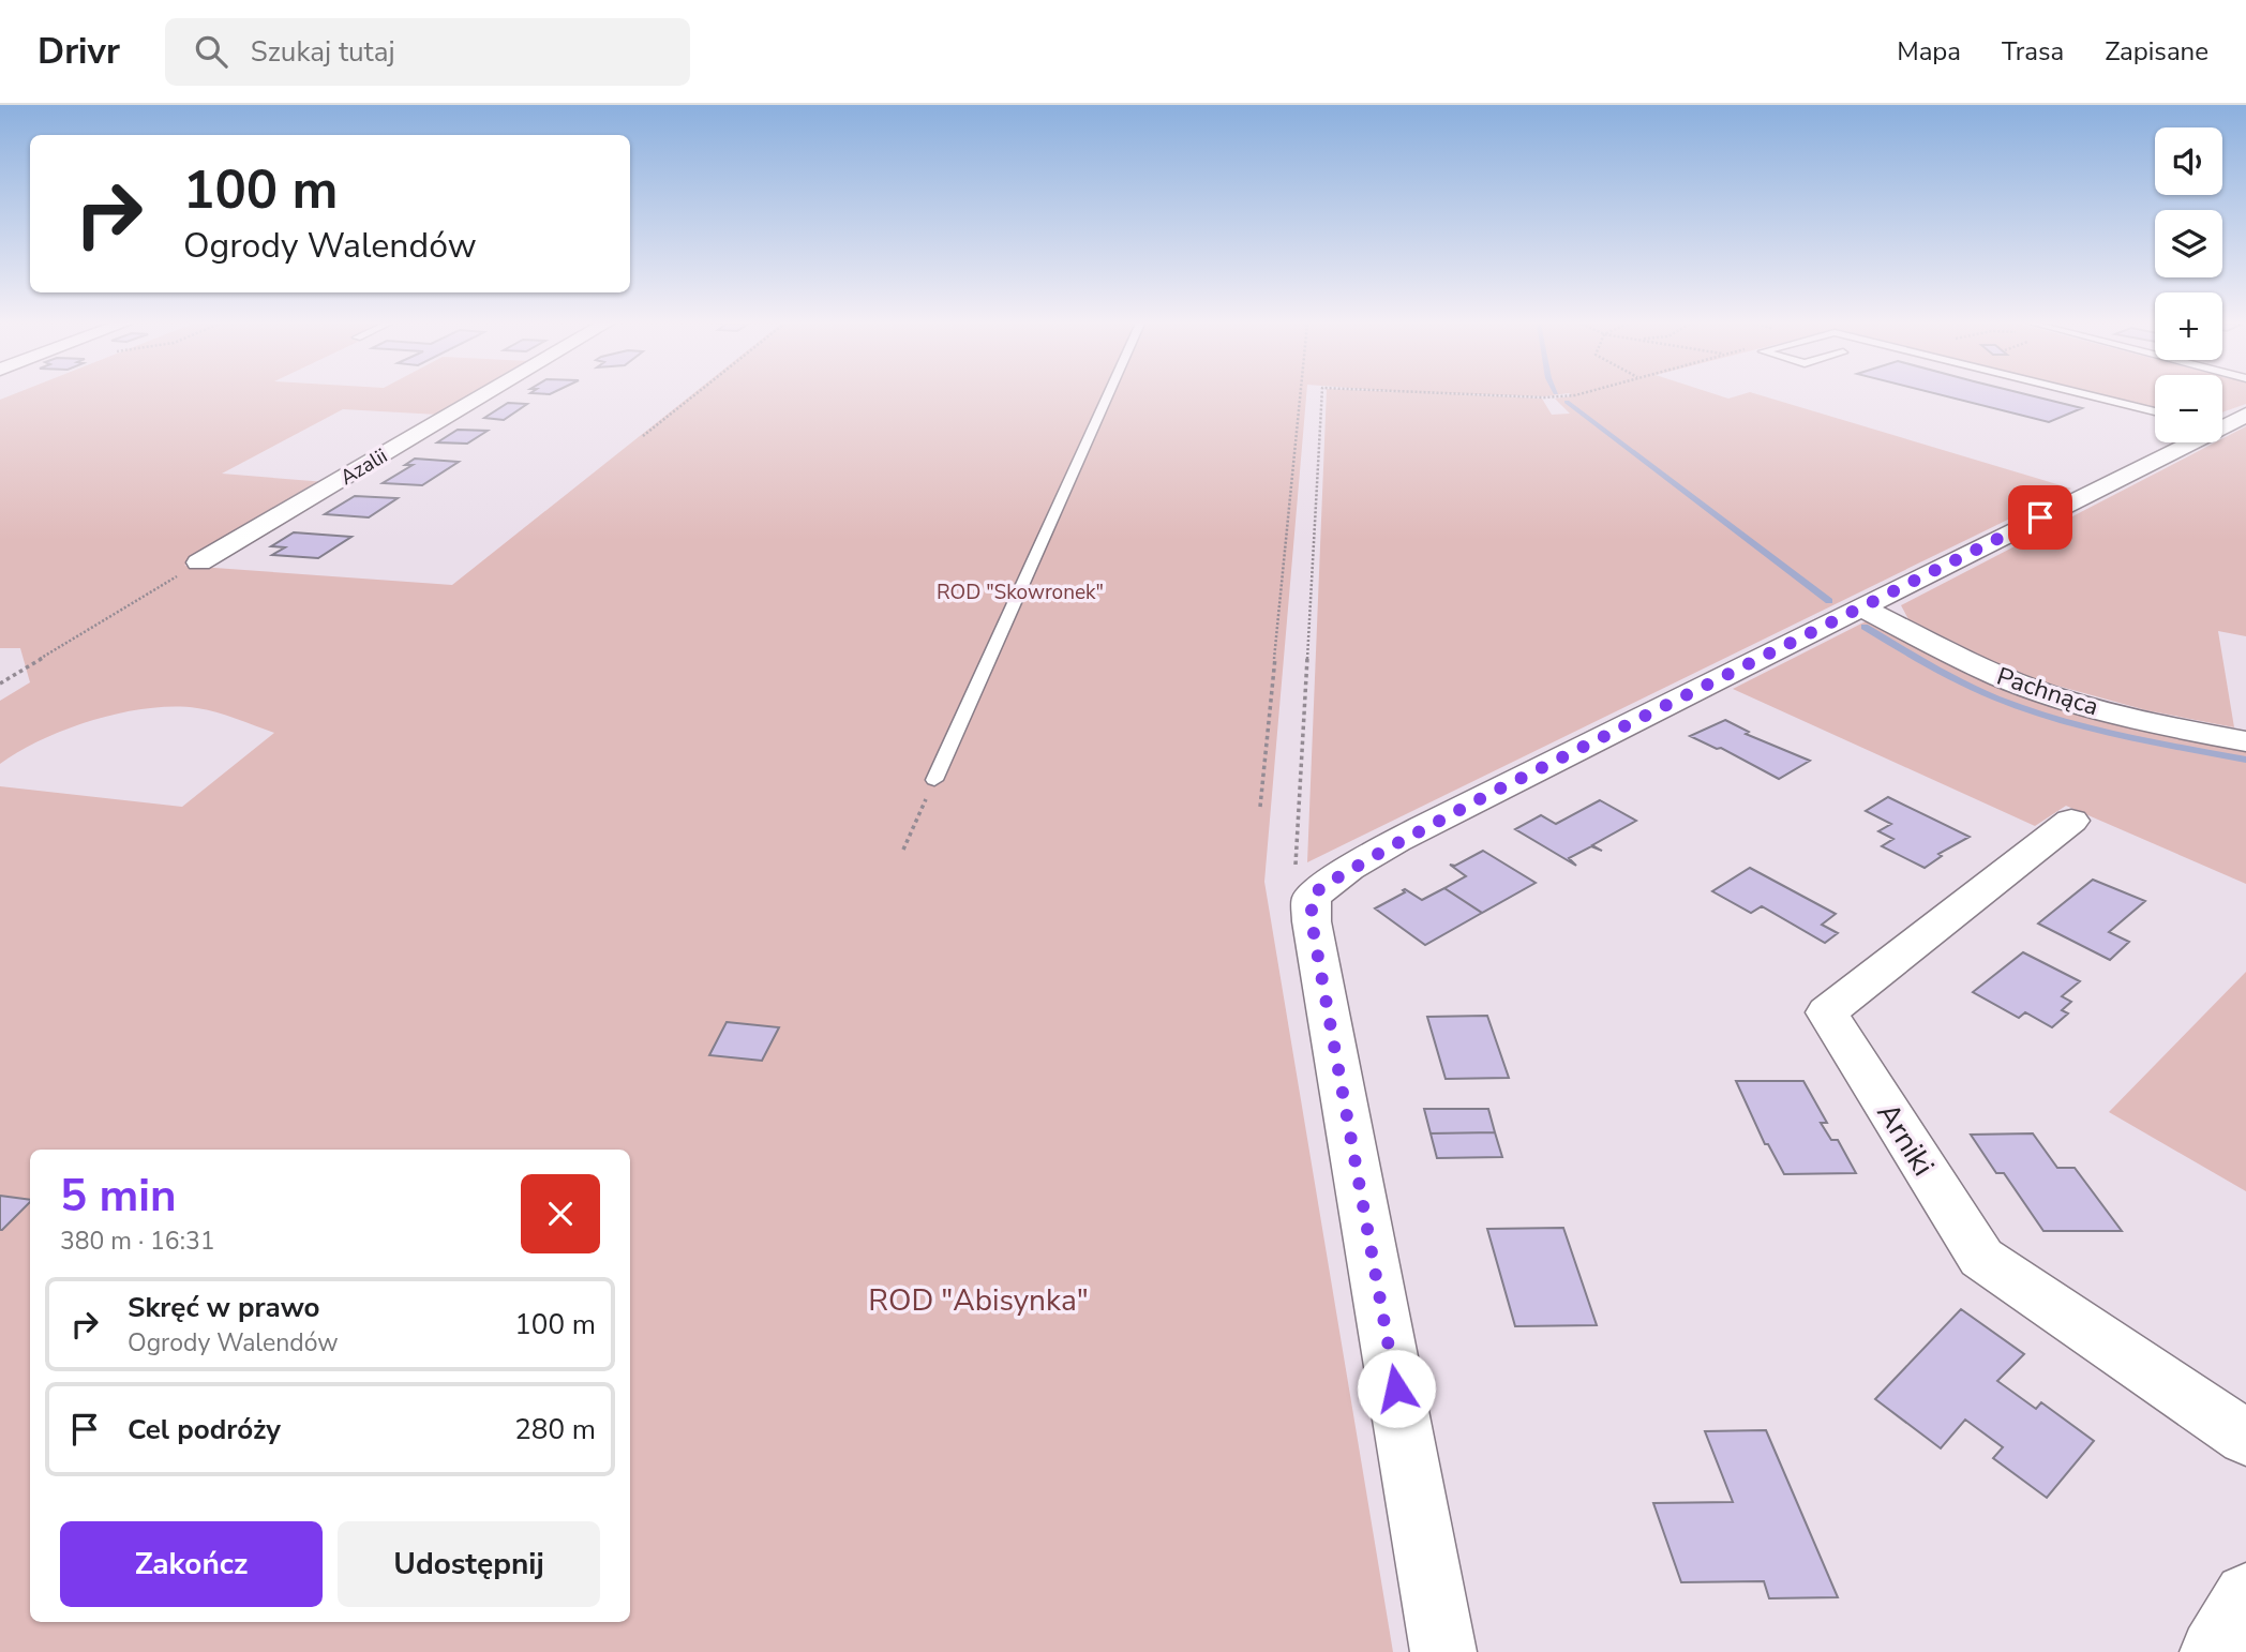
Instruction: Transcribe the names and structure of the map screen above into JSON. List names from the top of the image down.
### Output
{
  "streets": {
    "street": ["Azalii", "Pachnąca", "Arniki"]
  },
  "parks": ["ROD \"Skowronek\"", "ROD \"Abisynka\""],
  "page": {
    "header": "Drivr",
    "search": "Szukaj tutaj",
    "nav": ["Mapa", "Trasa", "Zapisane"],
    "map_buttons": ["+", "−"],
    "turn": ["100 m", "Ogrody Walendów"],
    "heading": ["5 min", "380 m · 16:31"],
    "list": [
      {
        "name": "Skręć w prawo",
        "note": "Ogrody Walendów",
        "value": "100 m"
      },
      {
        "name": "Cel podróży",
        "value": "280 m"
      }
    ],
    "buttons": ["Zakończ", "Udostępnij"]
  }
}
